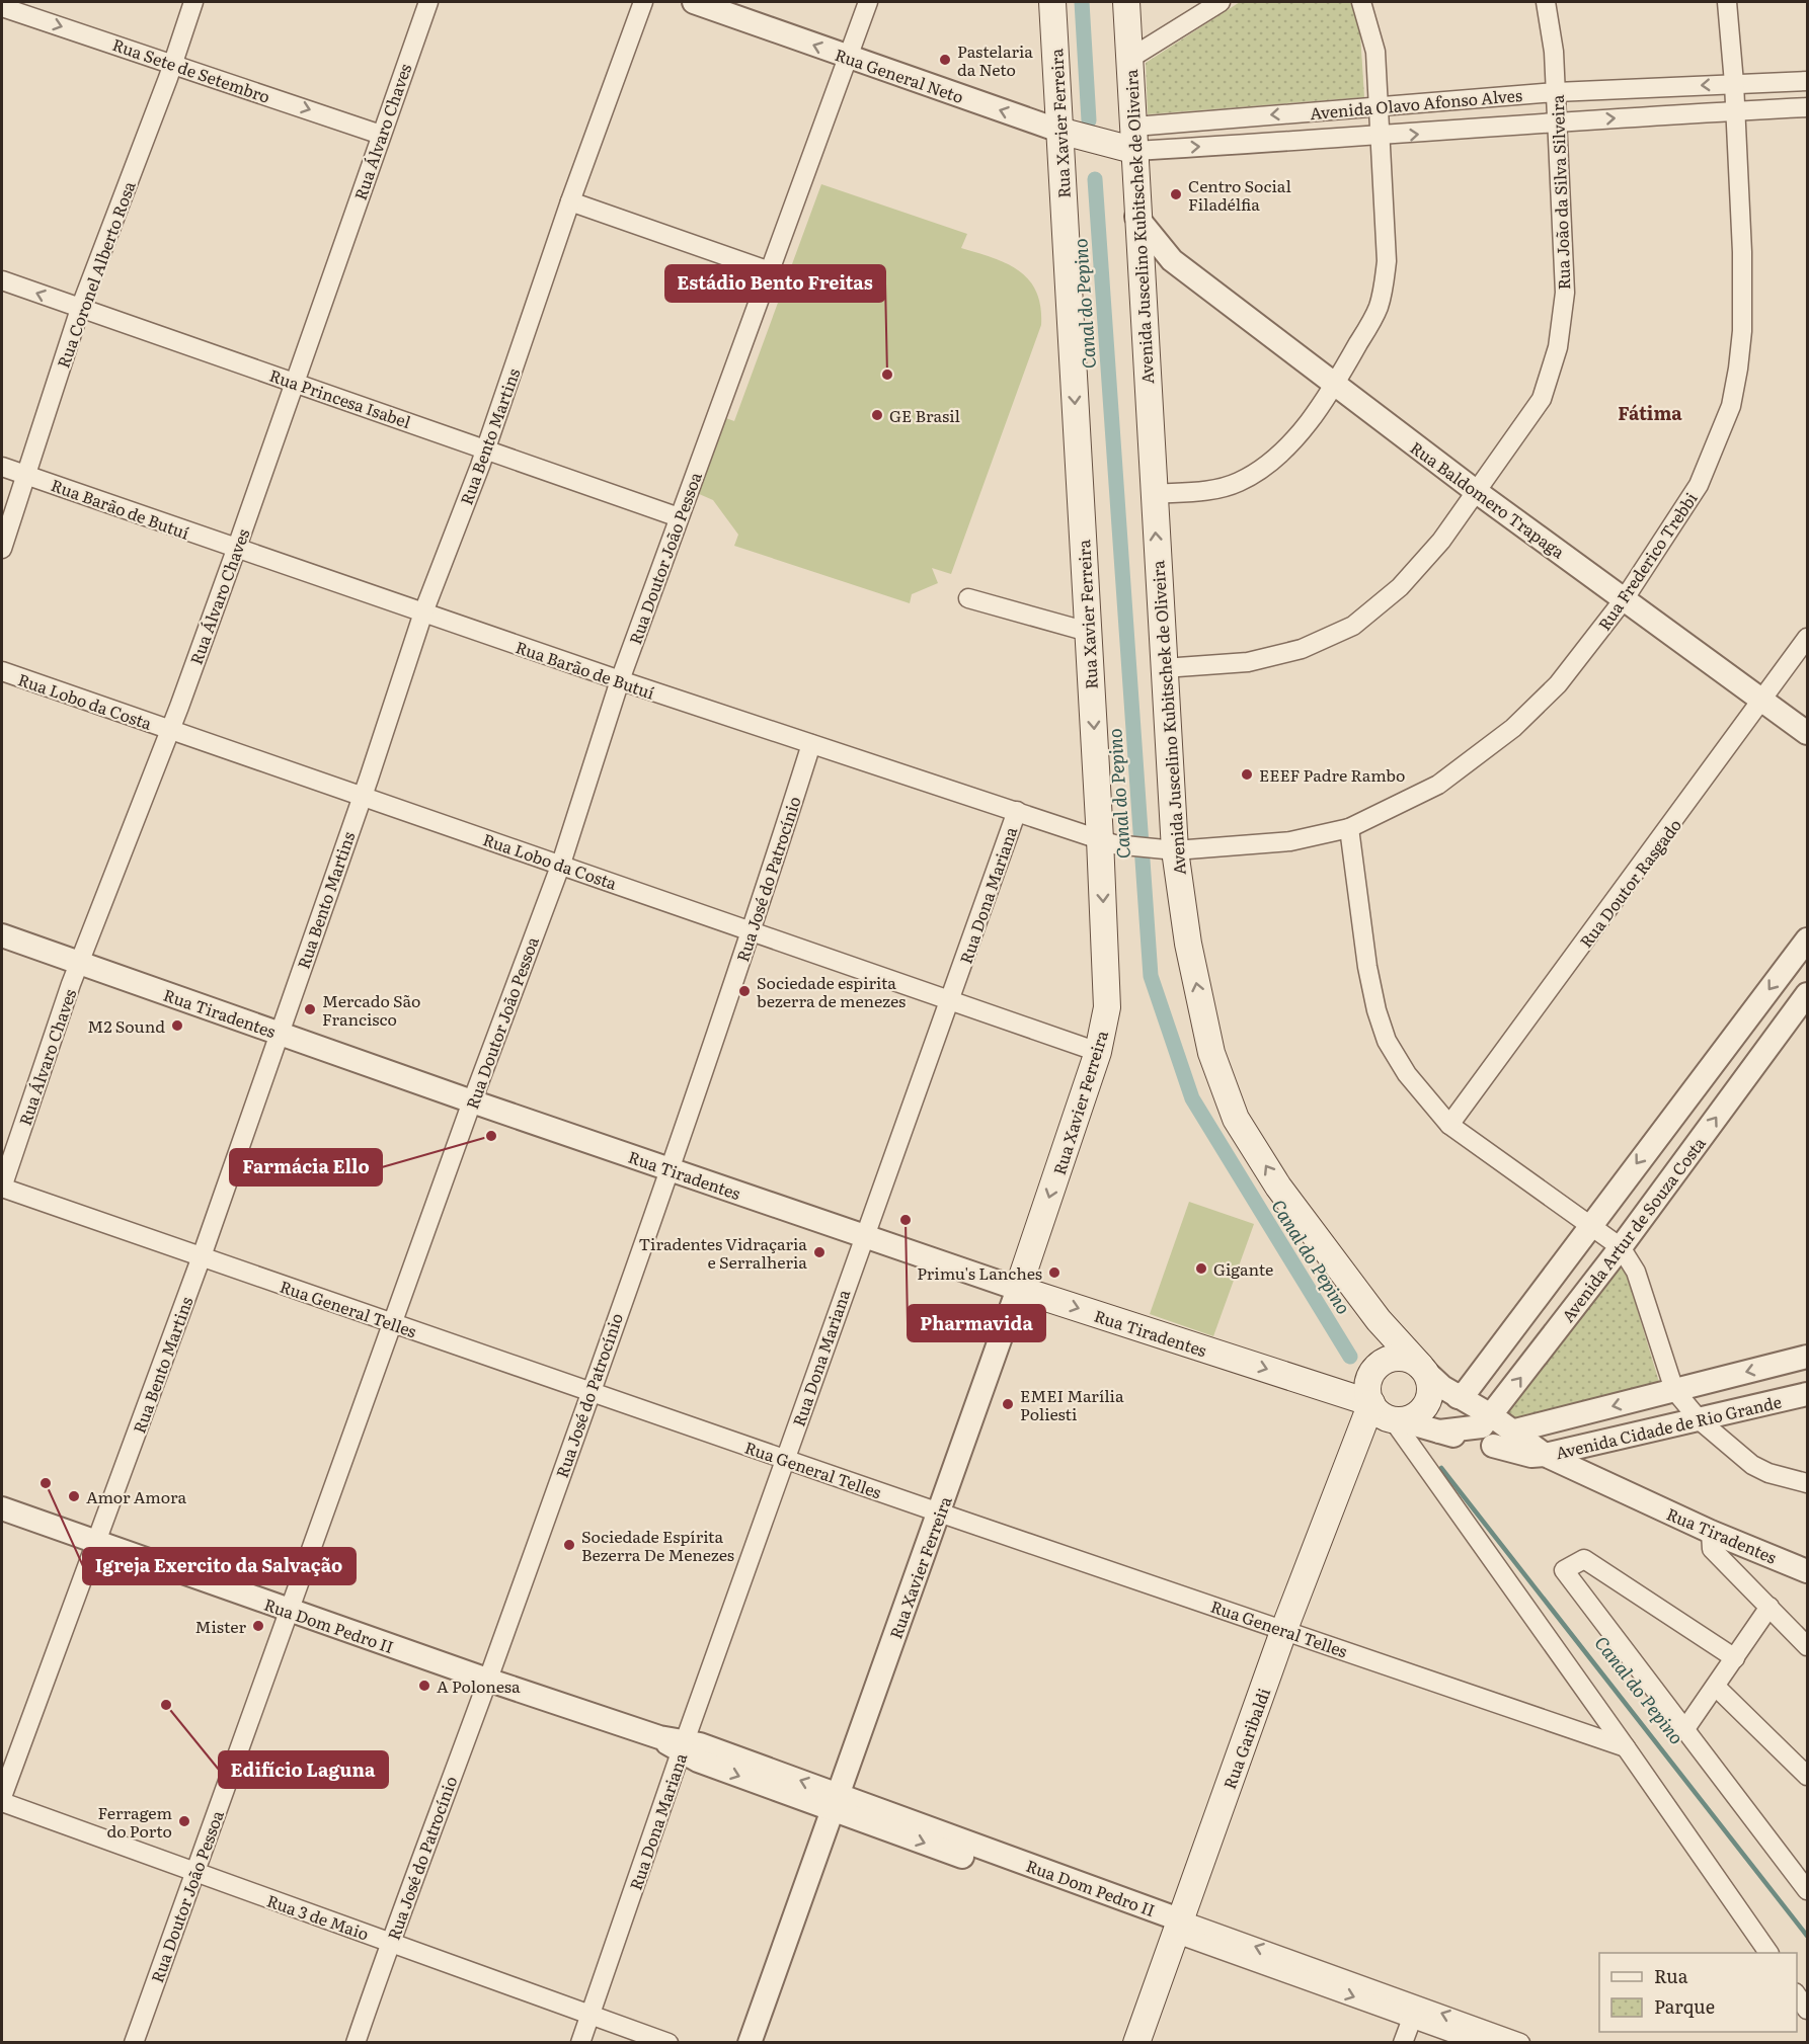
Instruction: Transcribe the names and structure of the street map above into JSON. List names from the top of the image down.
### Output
{
  "streets": {
    "main road": [
      "Rua General Neto",
      "Rua Xavier Ferreira",
      "Avenida Juscelino Kubitschek de Oliveira",
      "Rua Tiradentes",
      "Rua Garibaldi"
    ],
    "street": [
      "Rua Sete de Setembro",
      "Avenida Olavo Afonso Alves",
      "Rua Álvaro Chaves",
      "Rua João da Silva Silveira",
      "Rua Coronel Alberto Rosa",
      "Rua Princesa Isabel",
      "Rua Bento Martins",
      "Rua Baldomero Trapaga",
      "Rua Barão de Butuí",
      "Rua Doutor João Pessoa",
      "Rua Frederico Trebbi",
      "Rua Lobo da Costa",
      "Rua José do Patrocínio",
      "Rua Doutor Rasgado",
      "Rua Dona Mariana",
      "Avenida Artur de Souza Costa",
      "Rua General Telles",
      "Avenida Cidade de Rio Grande",
      "Rua Dom Pedro II",
      "Rua 3 de Maio"
    ]
  },
  "crossings": [
    ["Rua Sete de Setembro", "Rua Álvaro Chaves"],
    ["Rua Sete de Setembro", "Rua Coronel Alberto Rosa"],
    ["Rua General Neto", "Avenida Olavo Afonso Alves"],
    ["Rua General Neto", "Rua Xavier Ferreira"],
    ["Rua General Neto", "Avenida Juscelino Kubitschek de Oliveira"],
    ["Rua General Neto", "Rua Doutor João Pessoa"],
    ["Avenida Olavo Afonso Alves", "Rua João da Silva Silveira"],
    ["Avenida Olavo Afonso Alves", "Avenida Juscelino Kubitschek de Oliveira"],
    ["Avenida Olavo Afonso Alves", "Rua Frederico Trebbi"],
    ["Rua Xavier Ferreira", "Rua Barão de Butuí"],
    ["Rua Xavier Ferreira", "Rua Lobo da Costa"],
    ["Rua Xavier Ferreira", "Rua Tiradentes"],
    ["Rua Xavier Ferreira", "Rua General Telles"],
    ["Rua Xavier Ferreira", "Rua Dom Pedro II"],
    ["Rua Álvaro Chaves", "Rua Princesa Isabel"],
    ["Rua Álvaro Chaves", "Rua Barão de Butuí"],
    ["Rua Álvaro Chaves", "Rua Lobo da Costa"],
    ["Rua Álvaro Chaves", "Rua Tiradentes"],
    ["Rua Álvaro Chaves", "Rua General Telles"],
    ["Rua João da Silva Silveira", "Avenida Juscelino Kubitschek de Oliveira"],
    ["Rua João da Silva Silveira", "Rua Baldomero Trapaga"],
    ["Avenida Juscelino Kubitschek de Oliveira", "Rua Baldomero Trapaga"],
    ["Avenida Juscelino Kubitschek de Oliveira", "Rua Barão de Butuí"],
    ["Avenida Juscelino Kubitschek de Oliveira", "Rua Frederico Trebbi"],
    ["Avenida Juscelino Kubitschek de Oliveira", "Rua Tiradentes"],
    ["Avenida Juscelino Kubitschek de Oliveira", "Rua Garibaldi"],
    ["Rua Coronel Alberto Rosa", "Rua Princesa Isabel"],
    ["Rua Coronel Alberto Rosa", "Rua Barão de Butuí"],
    ["Rua Princesa Isabel", "Rua Bento Martins"],
    ["Rua Princesa Isabel", "Rua Doutor João Pessoa"],
    ["Rua Bento Martins", "Rua Barão de Butuí"],
    ["Rua Bento Martins", "Rua Lobo da Costa"],
    ["Rua Bento Martins", "Rua Tiradentes"],
    ["Rua Bento Martins", "Rua General Telles"],
    ["Rua Bento Martins", "Rua Dom Pedro II"],
    ["Rua Baldomero Trapaga", "Rua Frederico Trebbi"],
    ["Rua Baldomero Trapaga", "Rua Doutor Rasgado"],
    ["Rua Barão de Butuí", "Rua Doutor João Pessoa"],
    ["Rua Barão de Butuí", "Rua Frederico Trebbi"],
    ["Rua Barão de Butuí", "Rua José do Patrocínio"],
    ["Rua Barão de Butuí", "Rua Dona Mariana"],
    ["Rua Doutor João Pessoa", "Rua Lobo da Costa"],
    ["Rua Doutor João Pessoa", "Rua Tiradentes"],
    ["Rua Doutor João Pessoa", "Rua General Telles"],
    ["Rua Doutor João Pessoa", "Rua Dom Pedro II"],
    ["Rua Doutor João Pessoa", "Rua 3 de Maio"],
    ["Rua Lobo da Costa", "Rua José do Patrocínio"],
    ["Rua Lobo da Costa", "Rua Dona Mariana"],
    ["Rua José do Patrocínio", "Rua Tiradentes"],
    ["Rua José do Patrocínio", "Rua General Telles"],
    ["Rua José do Patrocínio", "Rua Dom Pedro II"],
    ["Rua José do Patrocínio", "Rua 3 de Maio"],
    ["Rua Dona Mariana", "Rua Tiradentes"],
    ["Rua Dona Mariana", "Rua General Telles"],
    ["Rua Dona Mariana", "Rua Dom Pedro II"],
    ["Rua Dona Mariana", "Rua 3 de Maio"],
    ["Rua Tiradentes", "Avenida Artur de Souza Costa"],
    ["Rua Tiradentes", "Avenida Cidade de Rio Grande"],
    ["Rua Tiradentes", "Rua Garibaldi"],
    ["Rua General Telles", "Rua Garibaldi"],
    ["Rua Dom Pedro II", "Rua Garibaldi"]
  ],
  "one_way": [
    "Rua Sete de Setembro",
    "Rua General Neto",
    "Rua Xavier Ferreira",
    "Avenida Juscelino Kubitschek de Oliveira"
  ],
  "districts": ["Fátima"],
  "water": ["Canal do Pepino"],
  "places": [
    "Pastelaria da Neto",
    "Centro Social Filadélfia",
    "Estádio Bento Freitas",
    "GE Brasil",
    "EEEF Padre Rambo",
    "Sociedade espirita bezerra de menezes",
    "Mercado São Francisco",
    "M2 Sound",
    "Farmácia Ello",
    "Pharmavida",
    "Tiradentes Vidraçaria e Serralheria",
    "Gigante",
    "Primu's Lanches",
    "EMEI Marília Poliesti",
    "Igreja Exercito da Salvação",
    "Amor Amora",
    "Sociedade Espírita Bezerra De Menezes",
    "Mister",
    "A Polonesa",
    "Edifício Laguna",
    "Ferragem do Porto"
  ],
  "legend": ["Rua", "Parque"]
}
